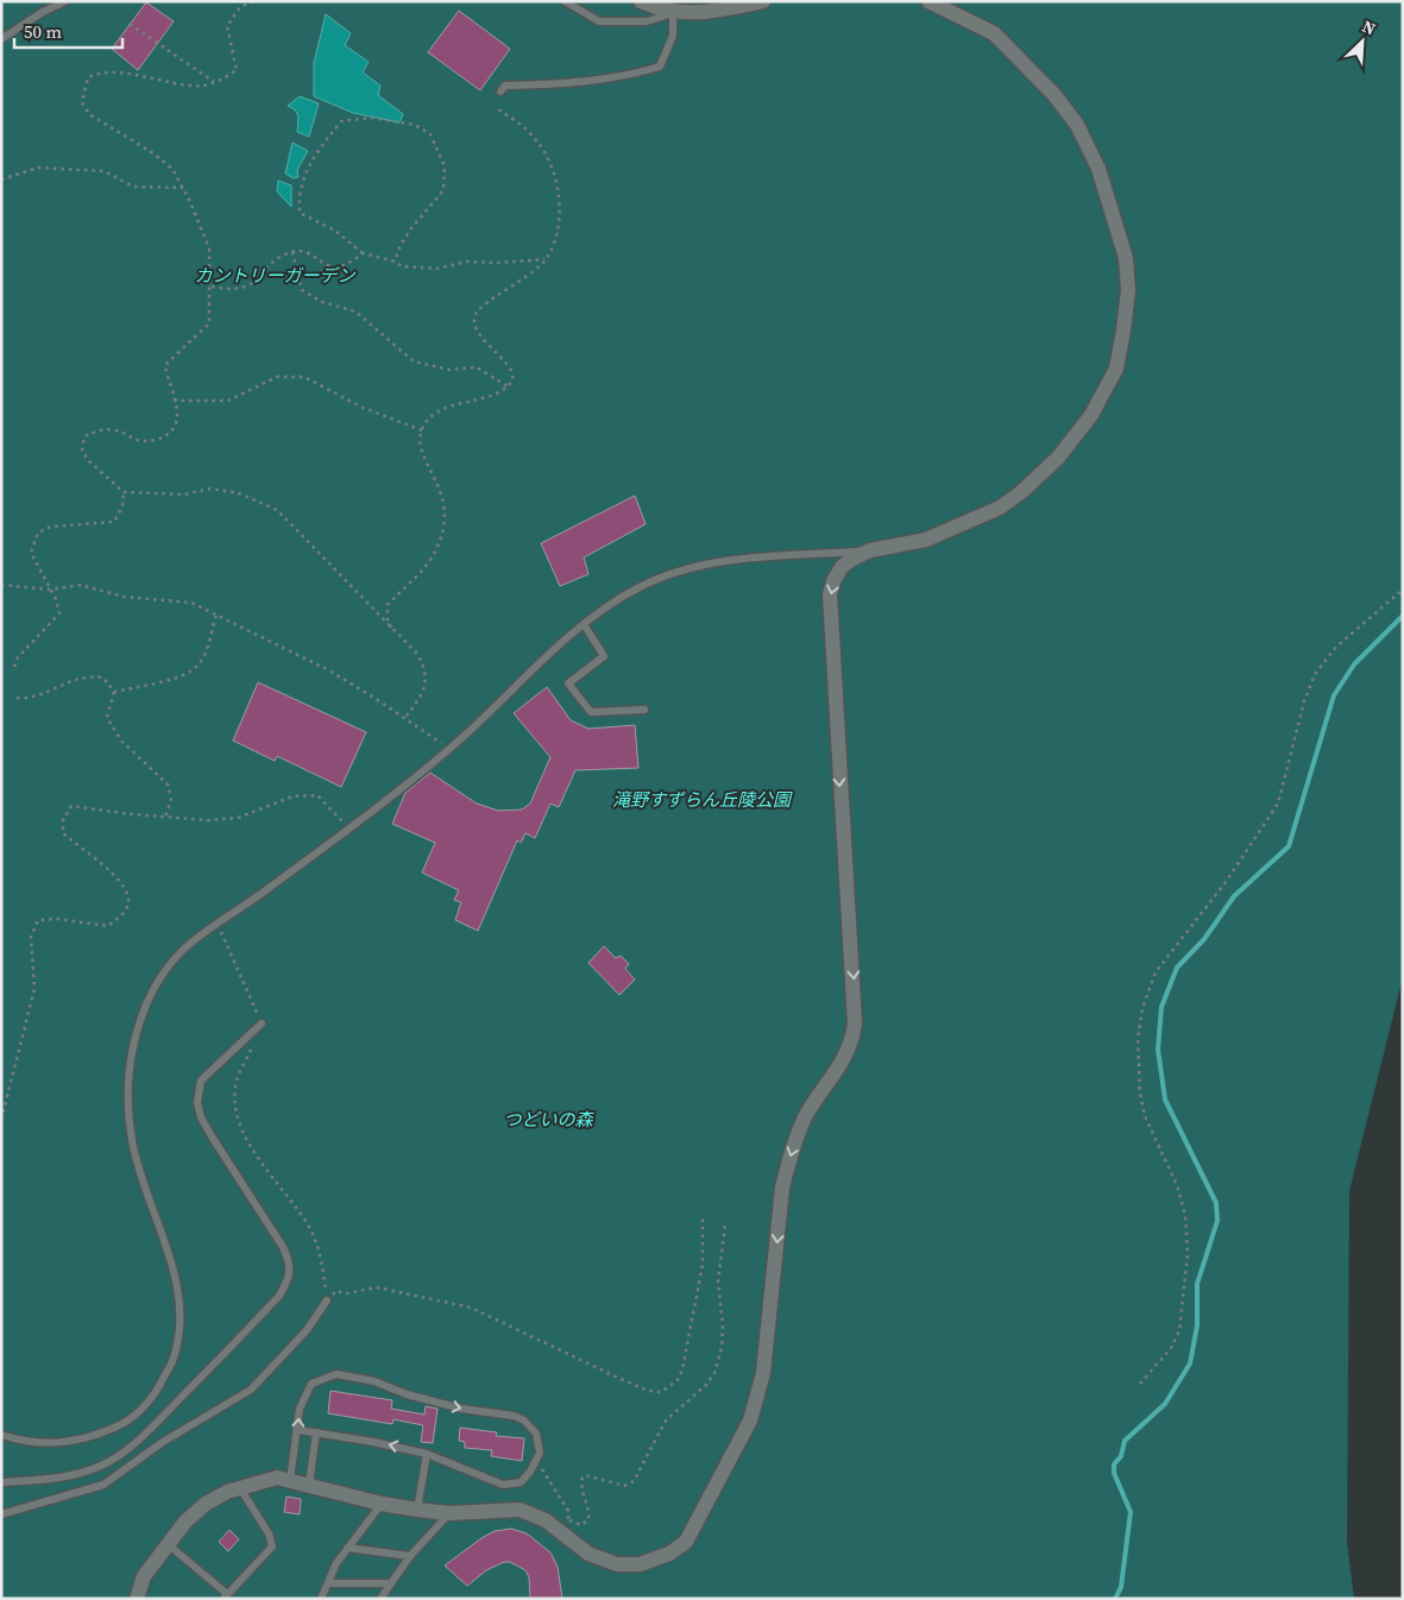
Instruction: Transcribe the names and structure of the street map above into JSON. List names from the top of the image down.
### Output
{
  "parks": ["カントリーガーデン", "滝野すずらん丘陵公園", "つどいの森"],
  "scale_bar": "50 m",
  "north": "top right"
}
